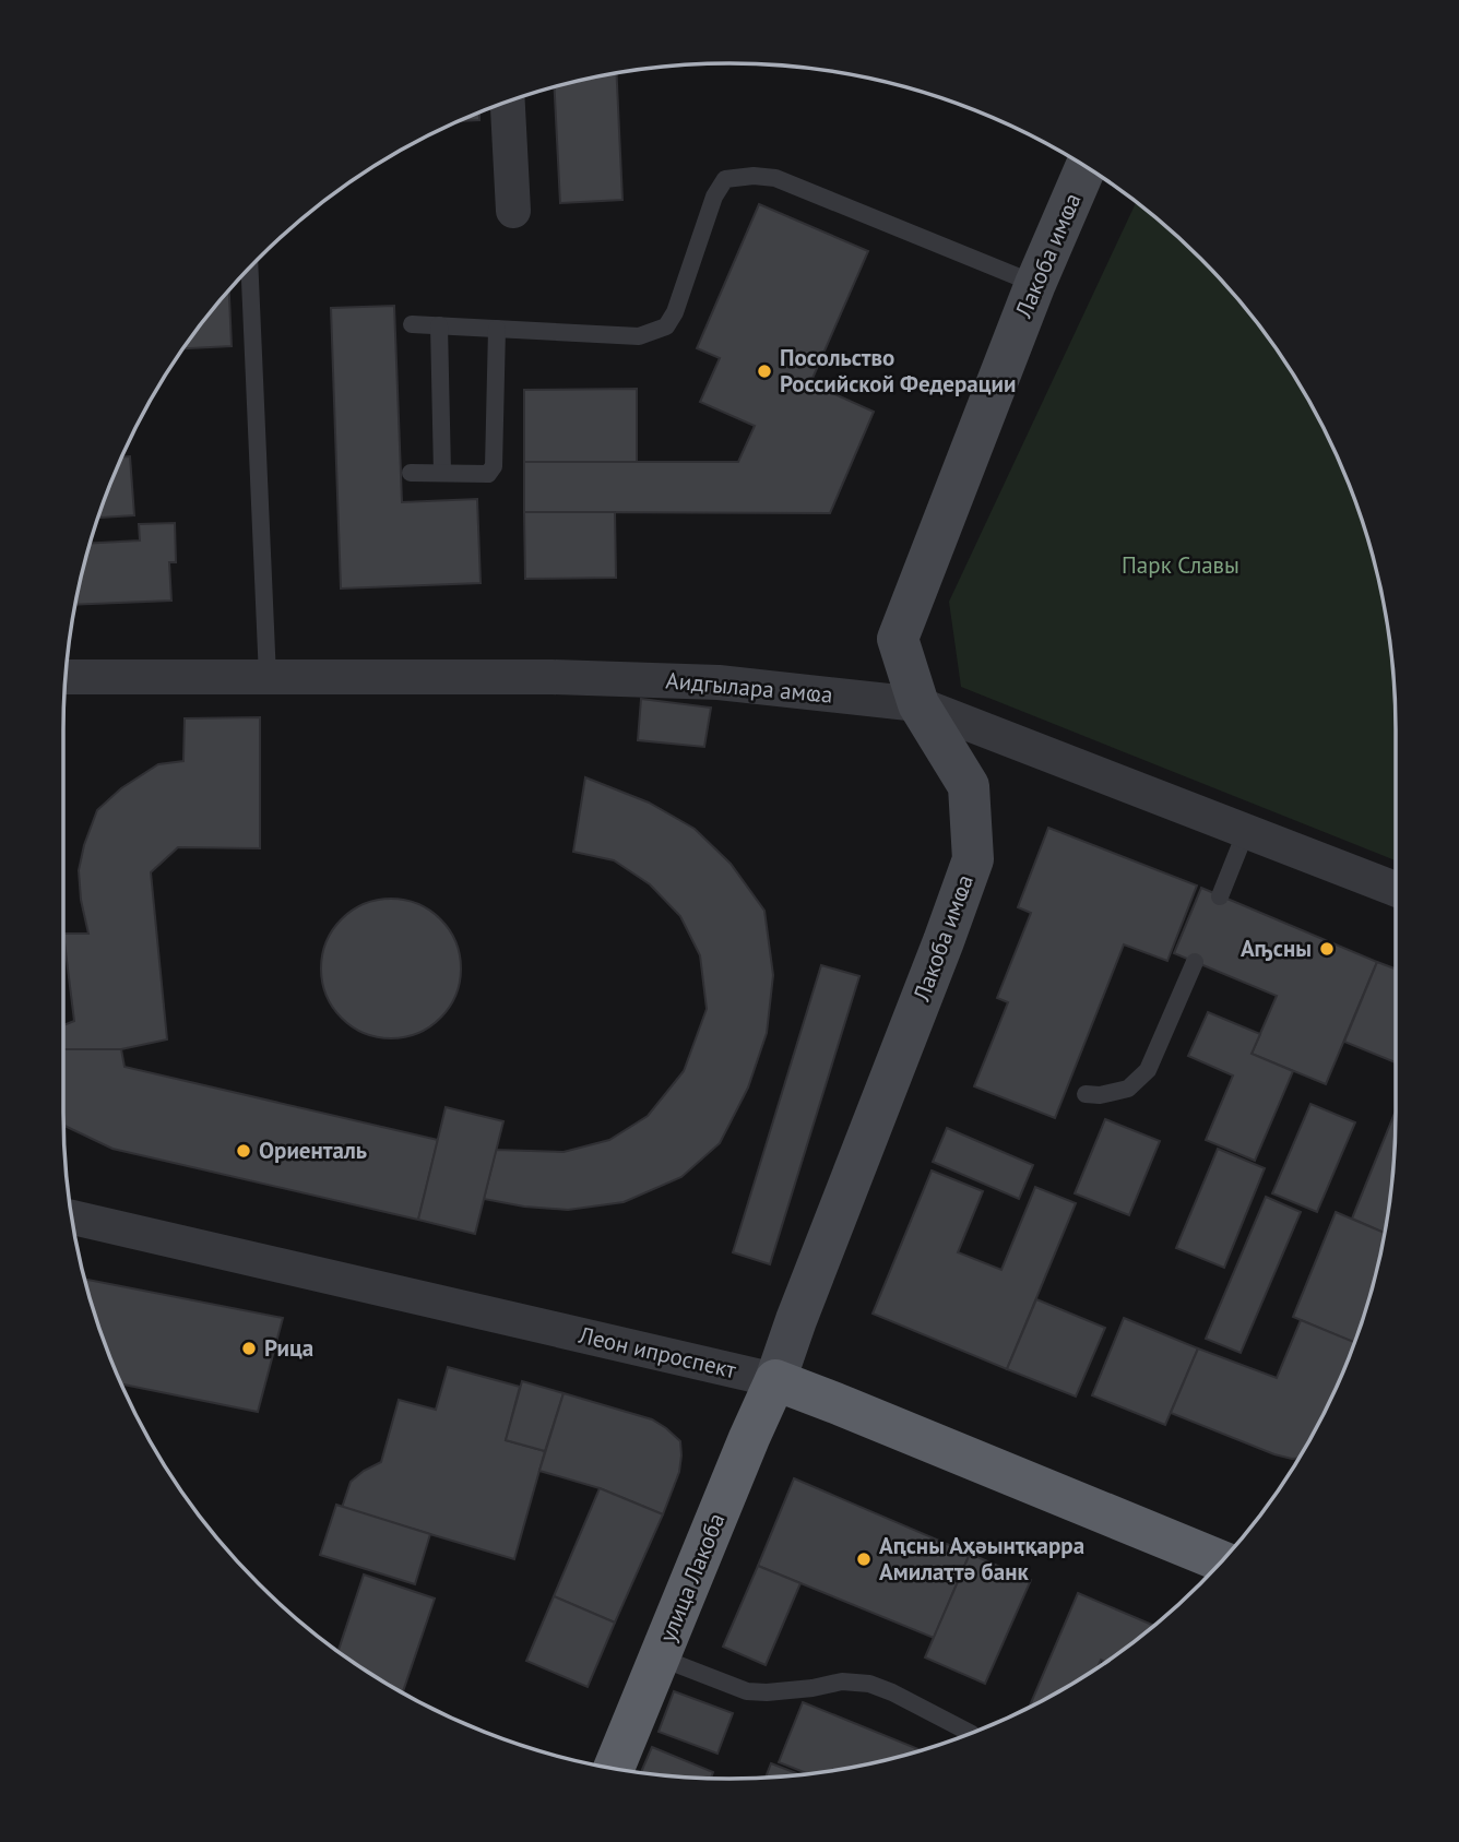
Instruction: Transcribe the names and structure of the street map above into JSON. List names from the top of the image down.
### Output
{
  "streets": {
    "highway": ["Леон ипроспект", "улица Лакоба"],
    "main road": ["Лакоба имҩа"],
    "street": ["Аидгылара амҩа"]
  },
  "crossings": [
    ["Лакоба имҩа", "Аидгылара амҩа"],
    ["Лакоба имҩа", "Леон ипроспект"],
    ["Лакоба имҩа", "улица Лакоба"],
    ["Леон ипроспект", "улица Лакоба"]
  ],
  "parks": ["Парк Славы"],
  "places": [
    "Посольство Российской Федерации",
    "Аҧсны",
    "Ориенталь",
    "Рица",
    "Аԥсны Аҳәынҭқарра Амилаҭтә банк"
  ]
}
